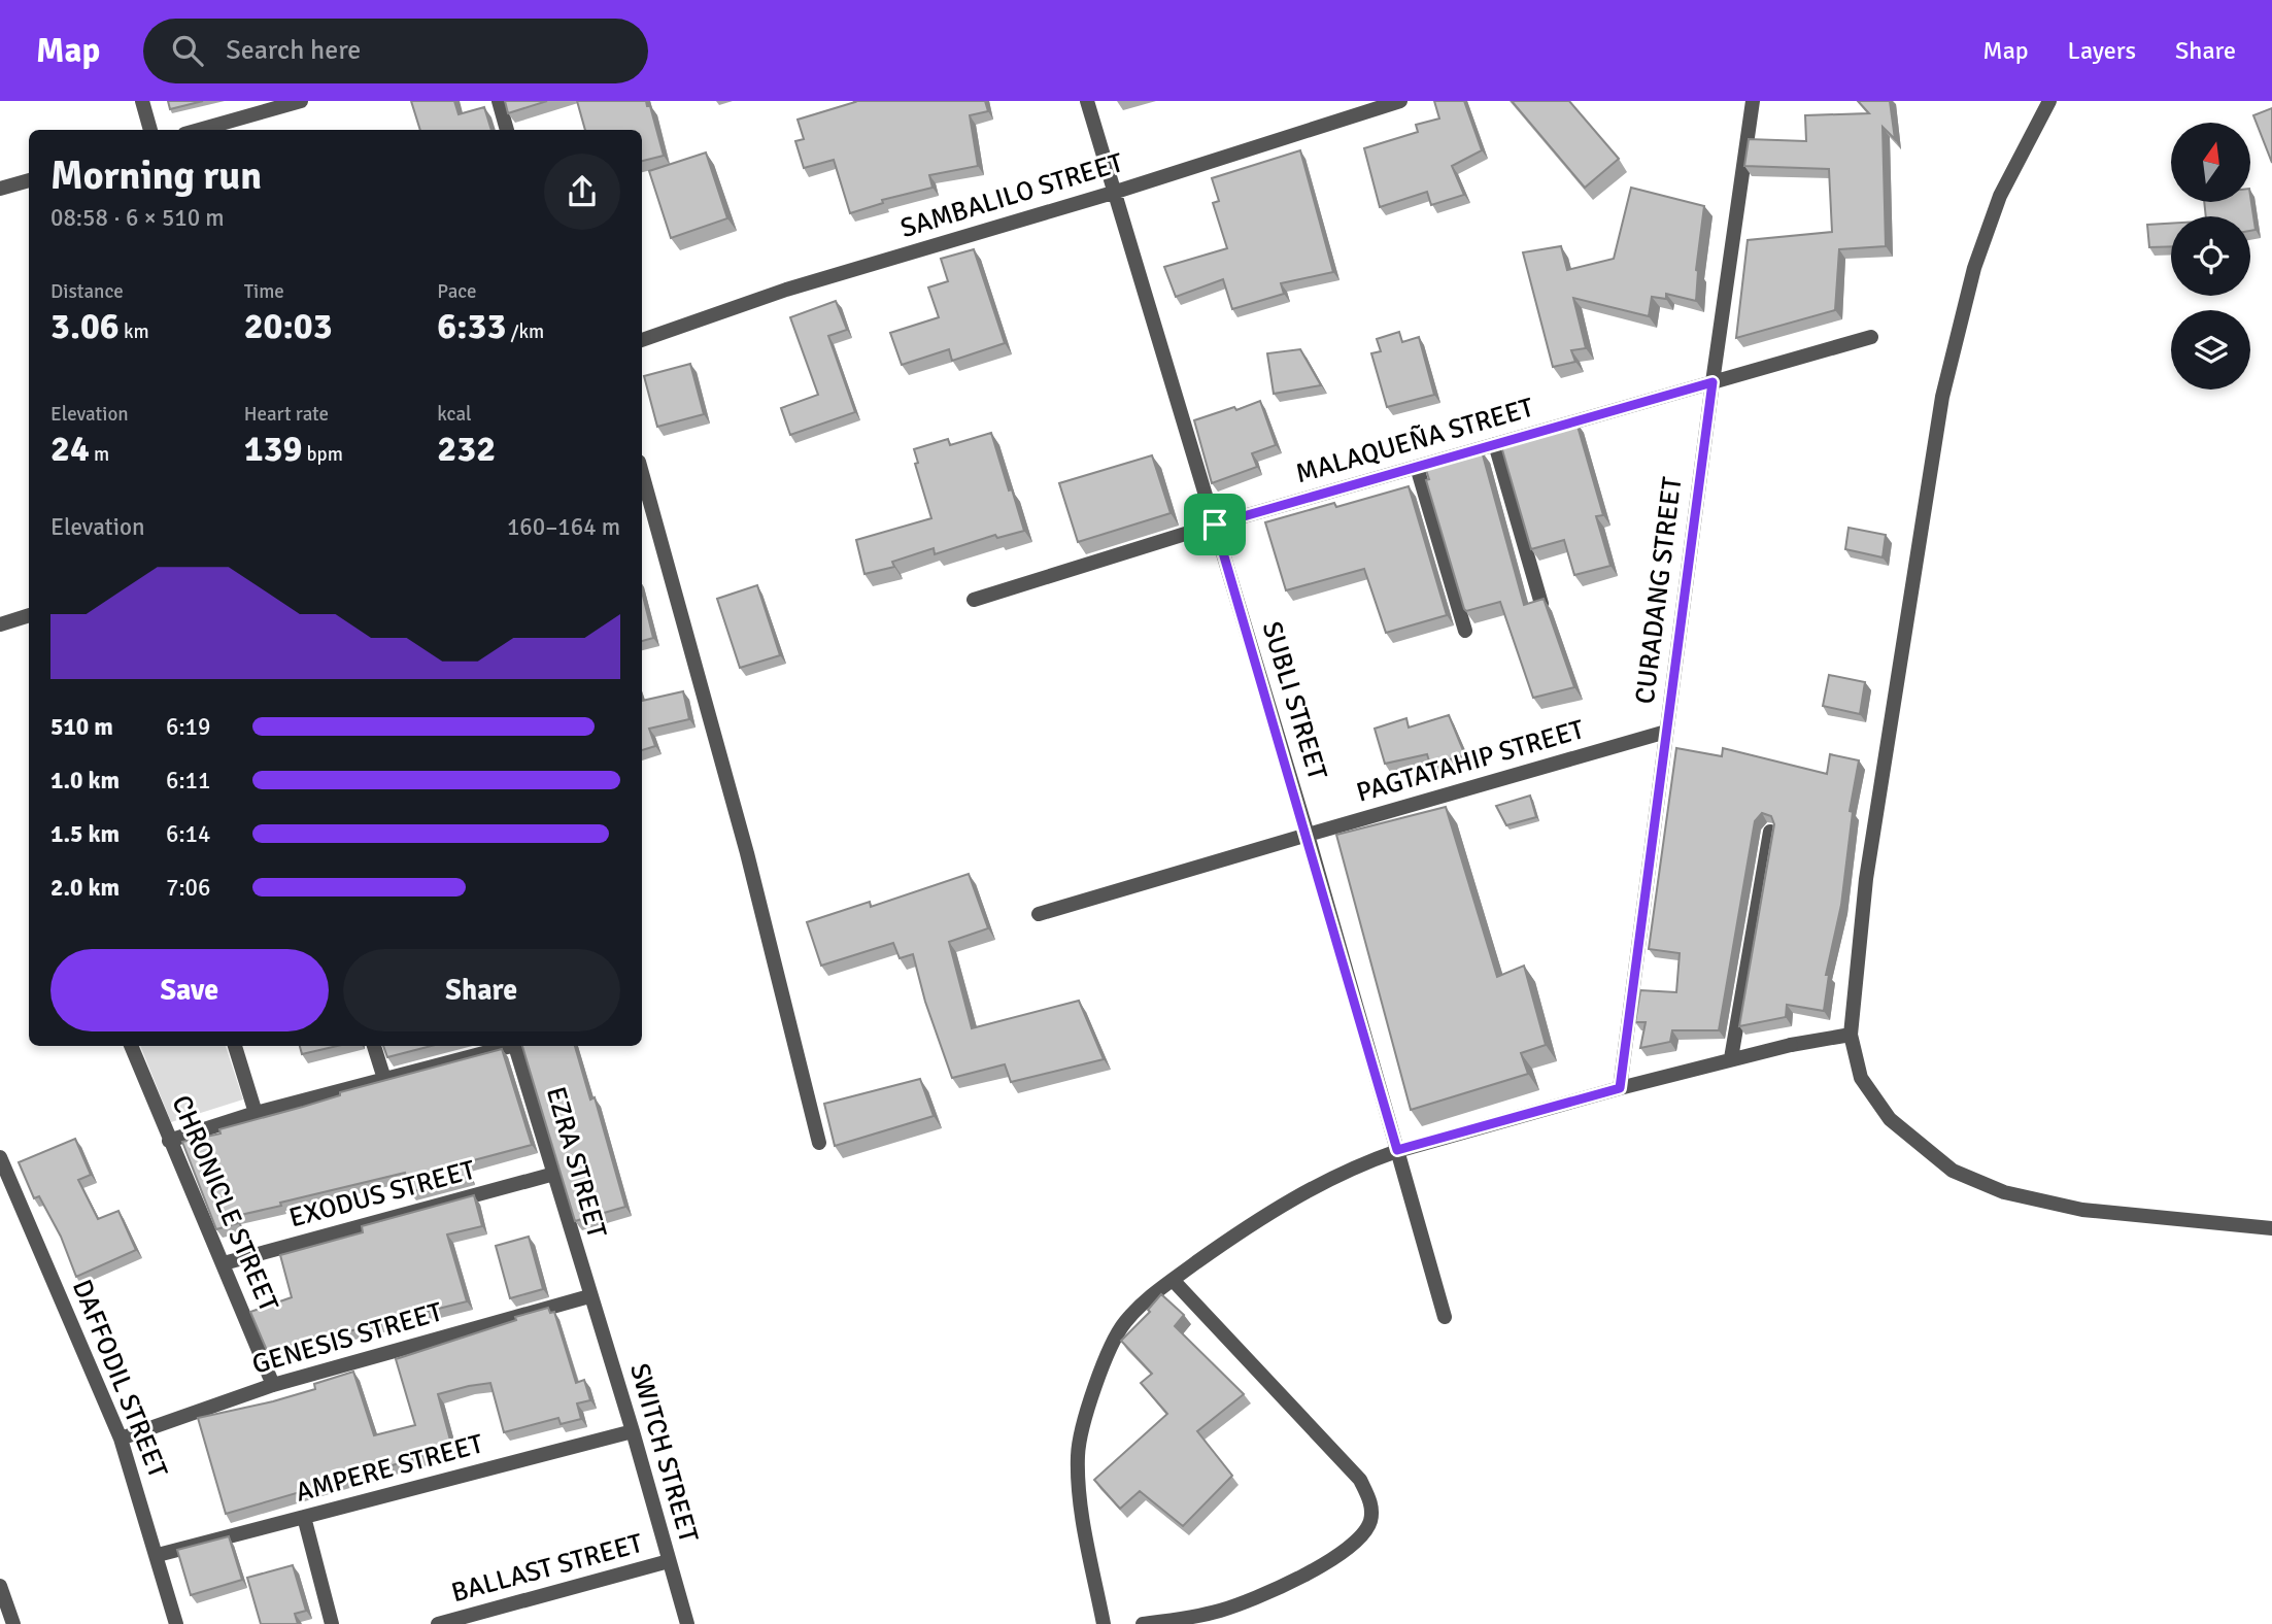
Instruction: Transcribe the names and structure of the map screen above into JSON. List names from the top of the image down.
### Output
{
  "streets": {
    "street": [
      "SAMBALILO STREET",
      "MALAQUEÑA STREET",
      "CURADANG STREET",
      "SUBLI STREET",
      "PAGTATAHIP STREET",
      "EZRA STREET",
      "EXODUS STREET",
      "CHRONICLE STREET",
      "GENESIS STREET",
      "DAFFODIL STREET",
      "SWITCH STREET",
      "AMPERE STREET",
      "BALLAST STREET"
    ]
  },
  "crossings": [
    ["SAMBALILO STREET", "SUBLI STREET"],
    ["MALAQUEÑA STREET", "CURADANG STREET"],
    ["MALAQUEÑA STREET", "SUBLI STREET"],
    ["CURADANG STREET", "PAGTATAHIP STREET"],
    ["SUBLI STREET", "PAGTATAHIP STREET"],
    ["EZRA STREET", "EXODUS STREET"],
    ["EZRA STREET", "GENESIS STREET"],
    ["EZRA STREET", "SWITCH STREET"],
    ["EXODUS STREET", "CHRONICLE STREET"],
    ["CHRONICLE STREET", "GENESIS STREET"],
    ["GENESIS STREET", "DAFFODIL STREET"],
    ["GENESIS STREET", "SWITCH STREET"],
    ["DAFFODIL STREET", "AMPERE STREET"],
    ["SWITCH STREET", "AMPERE STREET"],
    ["SWITCH STREET", "BALLAST STREET"]
  ],
  "north": "top",
  "page": {
    "header": "Map",
    "search": "Search here",
    "nav": ["Map", "Layers", "Share"],
    "heading": ["Morning run", "08:58 · 6 × 510 m"],
    "stats": [
      ["Distance", "3.06 km"],
      ["Time", "20:03"],
      ["Pace", "6:33 /km"],
      ["Elevation", "24 m"],
      ["Heart rate", "139 bpm"],
      ["kcal", "232"]
    ],
    "chart": ["Elevation", "160–164 m"],
    "list": [
      {
        "name": "510 m",
        "note": "6:19"
      },
      {
        "name": "1.0 km",
        "note": "6:11"
      },
      {
        "name": "1.5 km",
        "note": "6:14"
      },
      {
        "name": "2.0 km",
        "note": "7:06"
      }
    ],
    "buttons": ["Save", "Share"]
  }
}
